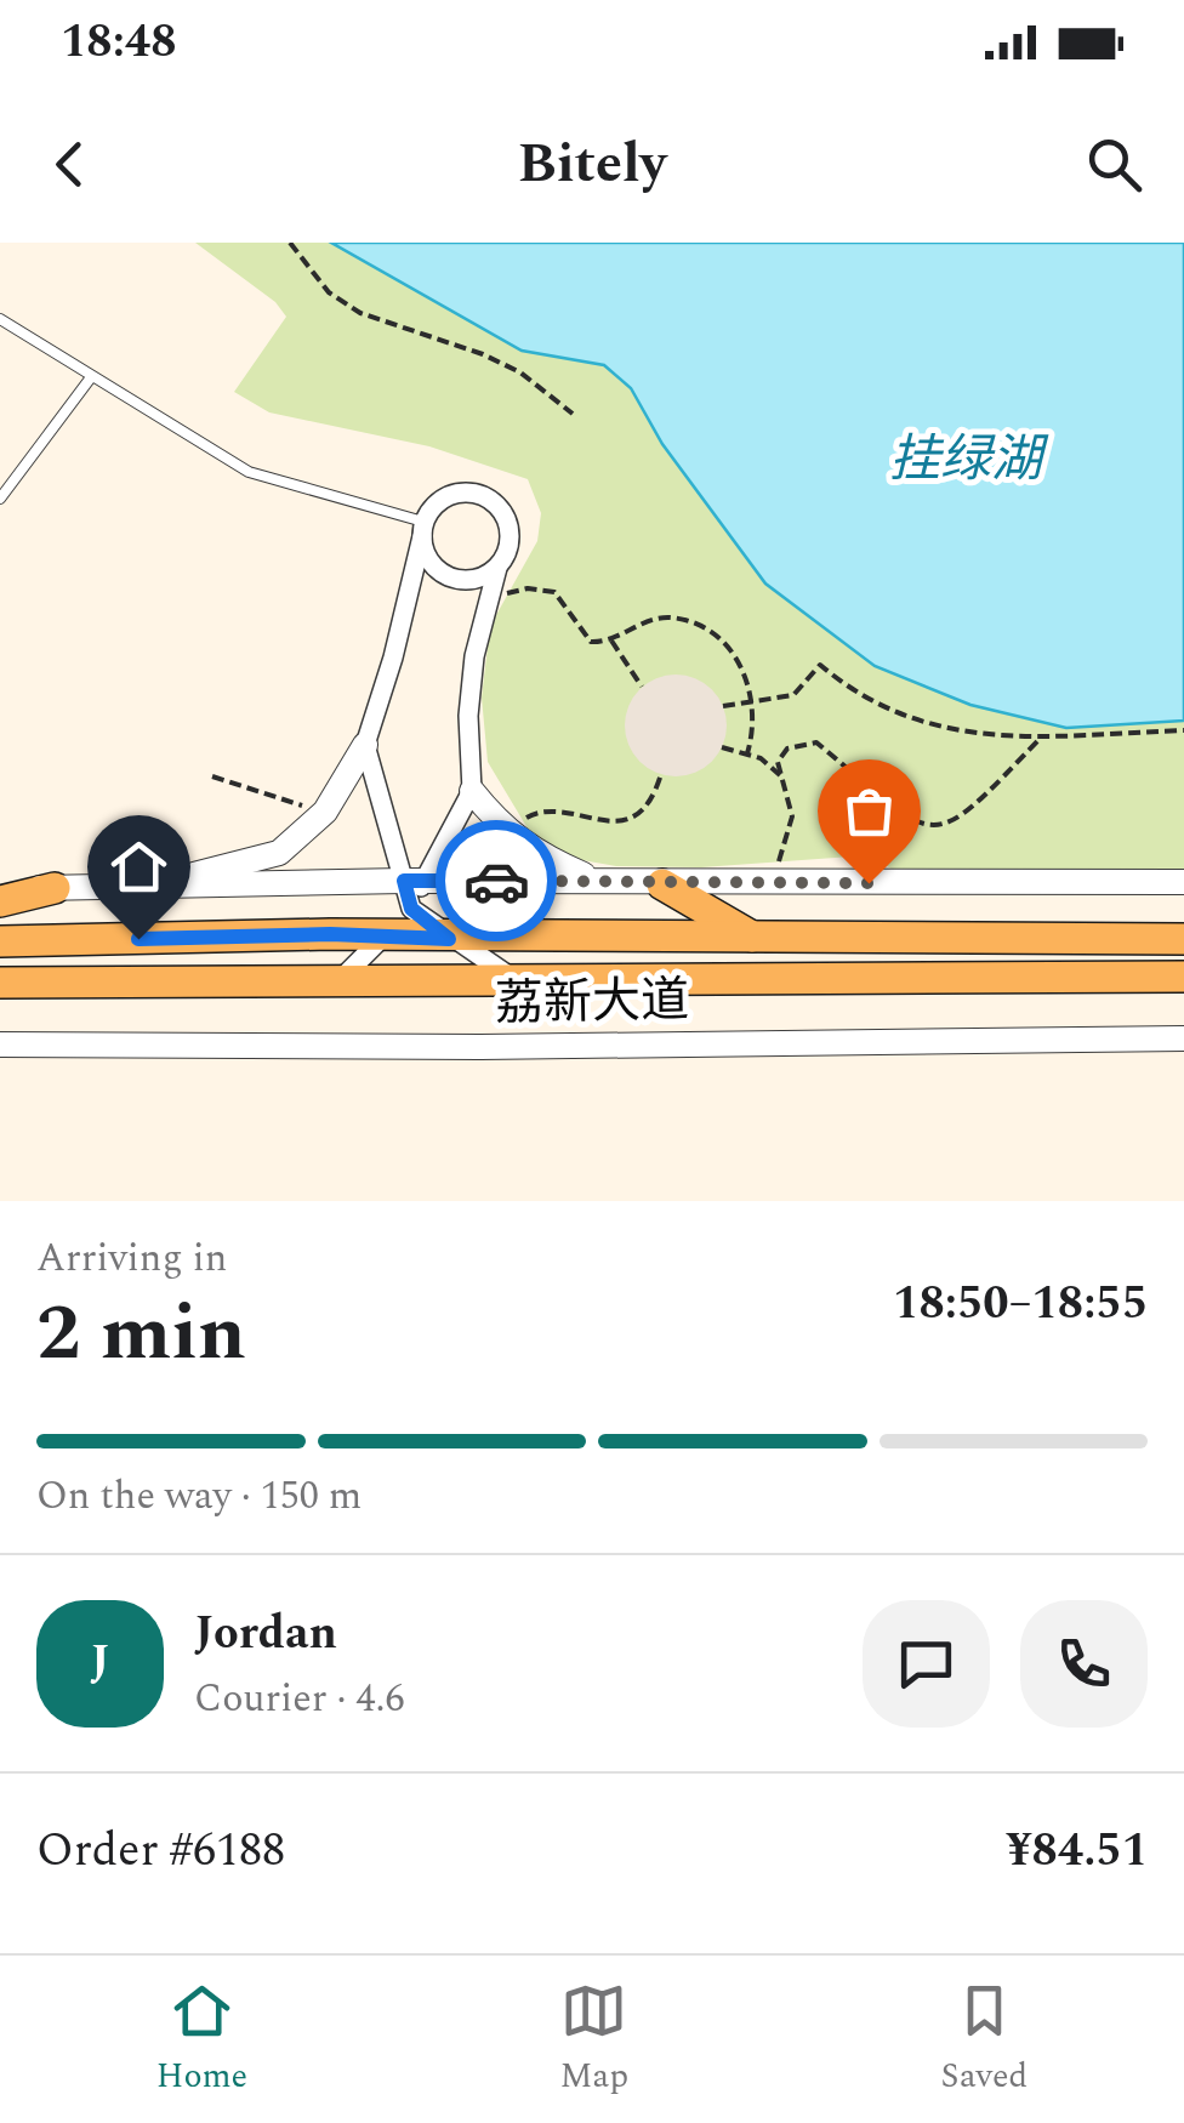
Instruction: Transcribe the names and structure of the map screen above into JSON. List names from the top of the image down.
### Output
{
  "streets": {
    "street": ["荔新大道"]
  },
  "water": ["挂绿湖"],
  "page": {
    "status": "18:48",
    "header": "Bitely",
    "heading": ["2 min", "Arriving in", "18:50–18:55"],
    "panel": [
      "Jordan",
      "Courier · 4.6",
      "Order #6188",
      "¥84.51"
    ],
    "bar": "On the way · 150 m",
    "round": "J",
    "tabs": ["Home", "Map", "Saved"]
  }
}
